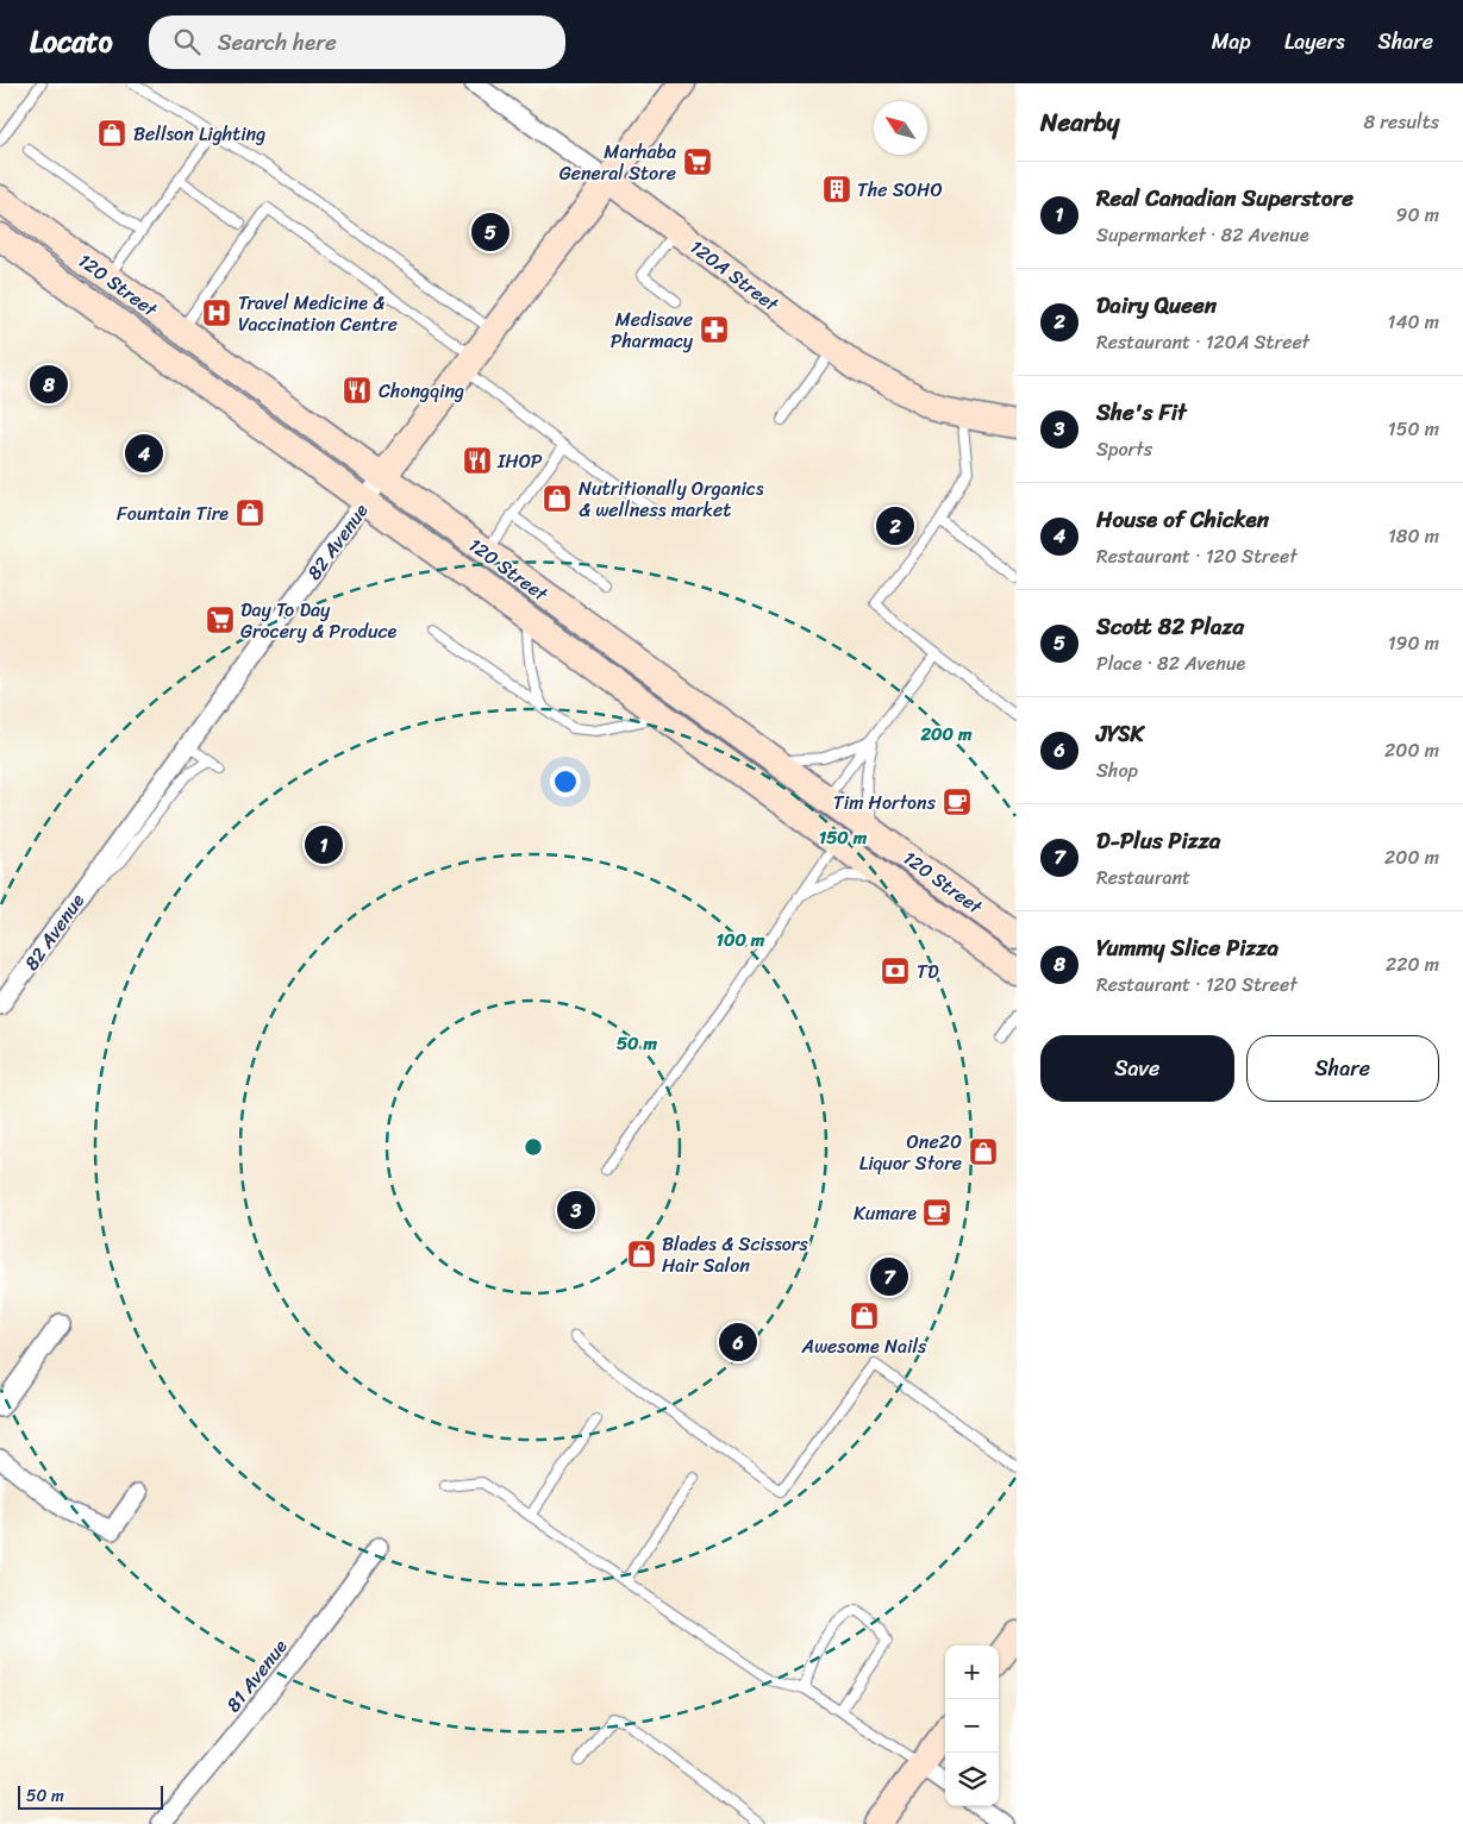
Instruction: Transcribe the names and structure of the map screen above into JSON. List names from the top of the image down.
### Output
{
  "streets": {
    "main road": ["120A Street", "120 Street", "82 Avenue"],
    "street": ["81 Avenue"]
  },
  "crossings": [
    ["120A Street", "82 Avenue"],
    ["120 Street", "82 Avenue"]
  ],
  "places": {
    "shop": [
      "Bellson Lighting",
      "Nutritionally Organics & wellness market",
      "Fountain Tire",
      "One20 Liquor Store",
      "Blades & Scissors Hair Salon",
      "Awesome Nails"
    ],
    "supermarket": ["Marhaba General Store", "Day To Day Grocery & Produce"],
    "building": ["The SOHO"],
    "hospital": ["Travel Medicine & Vaccination Centre"],
    "pharmacy": ["Medisave Pharmacy"],
    "restaurant": ["Chongqing", "IHOP"],
    "cafe": ["Tim Hortons", "Kumare"],
    "bank": ["TD"]
  },
  "scale_bar": "50 m",
  "north": "top left",
  "page": {
    "header": "Locato",
    "search": "Search here",
    "nav": ["Map", "Layers", "Share"],
    "heading": ["Nearby", "8 results"],
    "list": [
      {
        "mark": "1",
        "name": "Real Canadian Superstore",
        "note": "Supermarket · 82 Avenue",
        "value": "90 m"
      },
      {
        "mark": "2",
        "name": "Dairy Queen",
        "note": "Restaurant · 120A Street",
        "value": "140 m"
      },
      {
        "mark": "3",
        "name": "She's Fit",
        "note": "Sports",
        "value": "150 m"
      },
      {
        "mark": "4",
        "name": "House of Chicken",
        "note": "Restaurant · 120 Street",
        "value": "180 m"
      },
      {
        "mark": "5",
        "name": "Scott 82 Plaza",
        "note": "Place · 82 Avenue",
        "value": "190 m"
      },
      {
        "mark": "6",
        "name": "JYSK",
        "note": "Shop",
        "value": "200 m"
      },
      {
        "mark": "7",
        "name": "D-Plus Pizza",
        "note": "Restaurant",
        "value": "200 m"
      },
      {
        "mark": "8",
        "name": "Yummy Slice Pizza",
        "note": "Restaurant · 120 Street",
        "value": "220 m"
      }
    ],
    "pins": [
      "5",
      "8",
      "4",
      "2",
      "1",
      "3",
      "7",
      "6"
    ],
    "buttons": ["Save", "Share"],
    "map_buttons": ["+", "−"],
    "scale": "50 m"
  },
  "rings": [
    "200 m",
    "150 m",
    "100 m",
    "50 m"
  ]
}
